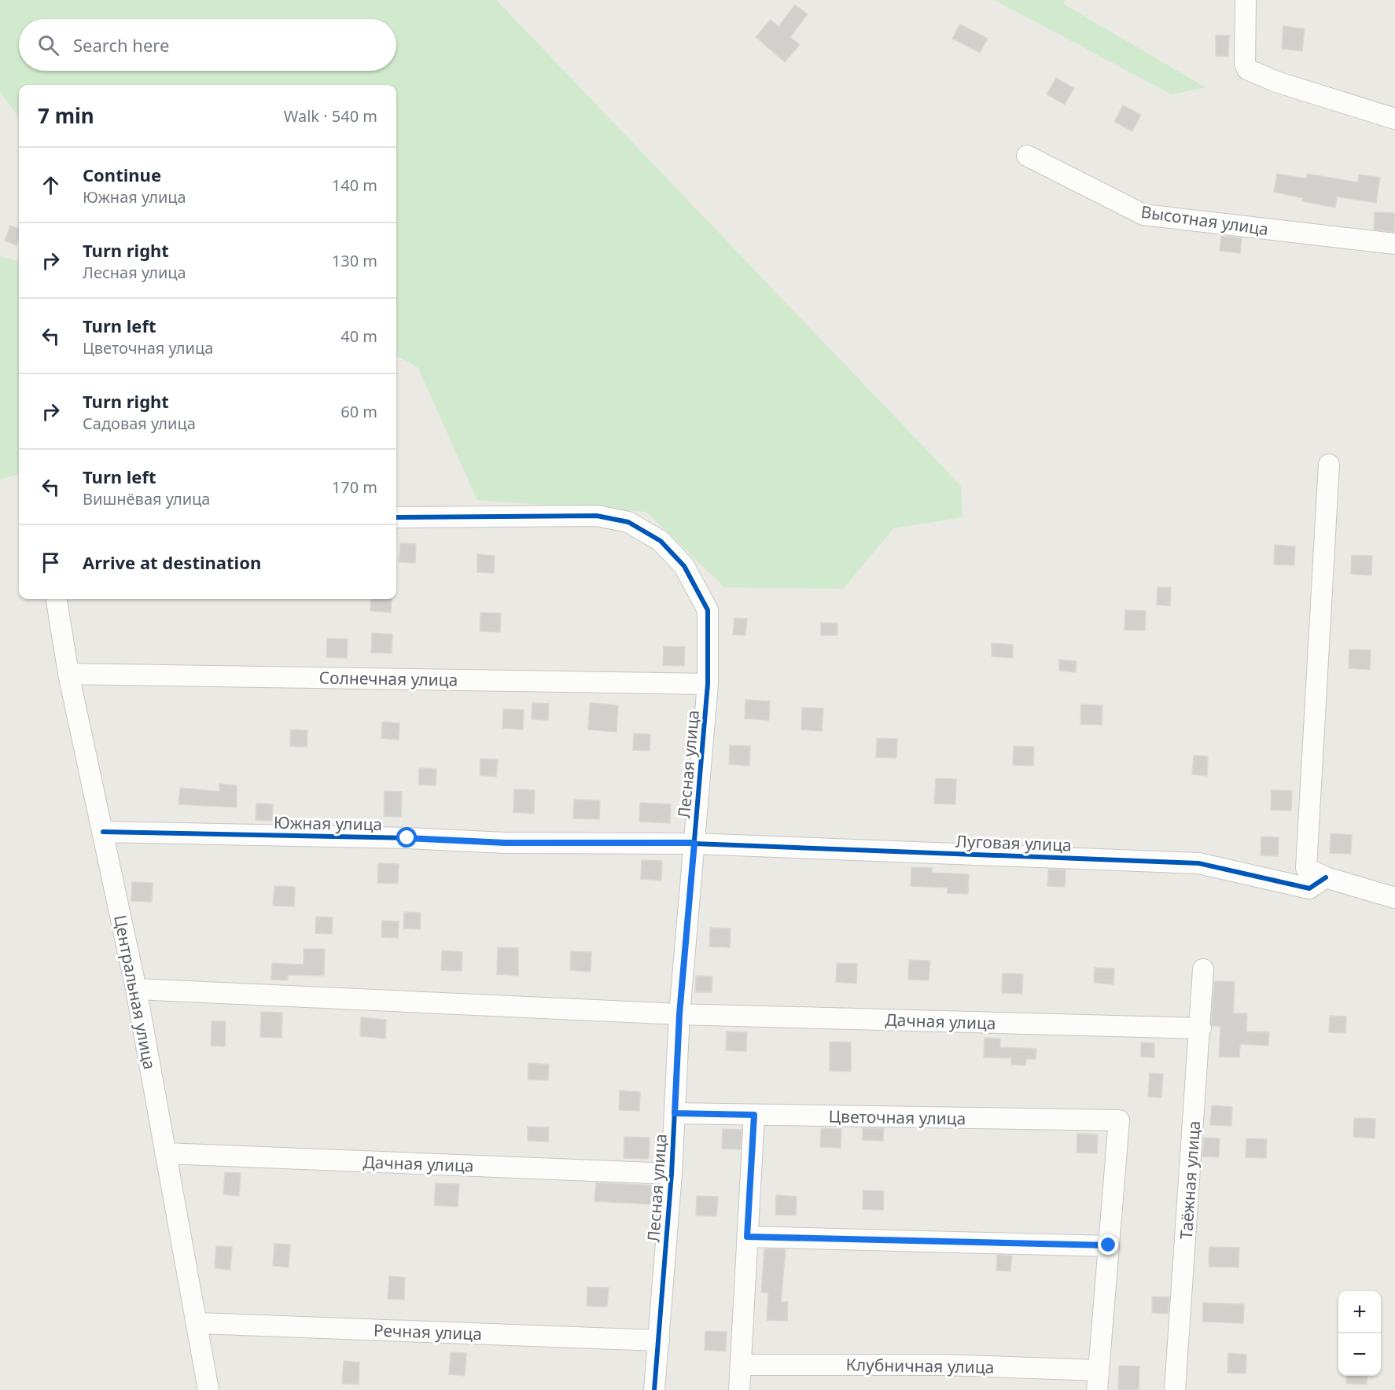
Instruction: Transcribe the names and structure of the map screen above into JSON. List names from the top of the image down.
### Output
{
  "streets": {
    "street": [
      "Высотная улица",
      "Солнечная улица",
      "Лесная улица",
      "Южная улица",
      "Луговая улица",
      "Центральная улица",
      "Дачная улица",
      "Цветочная улица",
      "Таёжная улица",
      "Речная улица",
      "Клубничная улица"
    ]
  },
  "crossings": [
    ["Солнечная улица", "Лесная улица"],
    ["Солнечная улица", "Центральная улица"],
    ["Лесная улица", "Южная улица"],
    ["Лесная улица", "Луговая улица"],
    ["Лесная улица", "Дачная улица"],
    ["Лесная улица", "Цветочная улица"],
    ["Лесная улица", "Речная улица"],
    ["Южная улица", "Луговая улица"],
    ["Южная улица", "Центральная улица"],
    ["Центральная улица", "Дачная улица"],
    ["Центральная улица", "Речная улица"],
    ["Дачная улица", "Таёжная улица"]
  ],
  "page": {
    "search": "Search here",
    "heading": ["7 min", "Walk · 540 m"],
    "list": [
      ["Continue", "Южная улица", "140 m"],
      ["Turn right", "Лесная улица", "130 m"],
      ["Turn left", "Цветочная улица", "40 m"],
      ["Turn right", "Садовая улица", "60 m"],
      ["Turn left", "Вишнёвая улица", "170 m"],
      "Arrive at destination"
    ],
    "map_buttons": ["+", "−"]
  }
}
